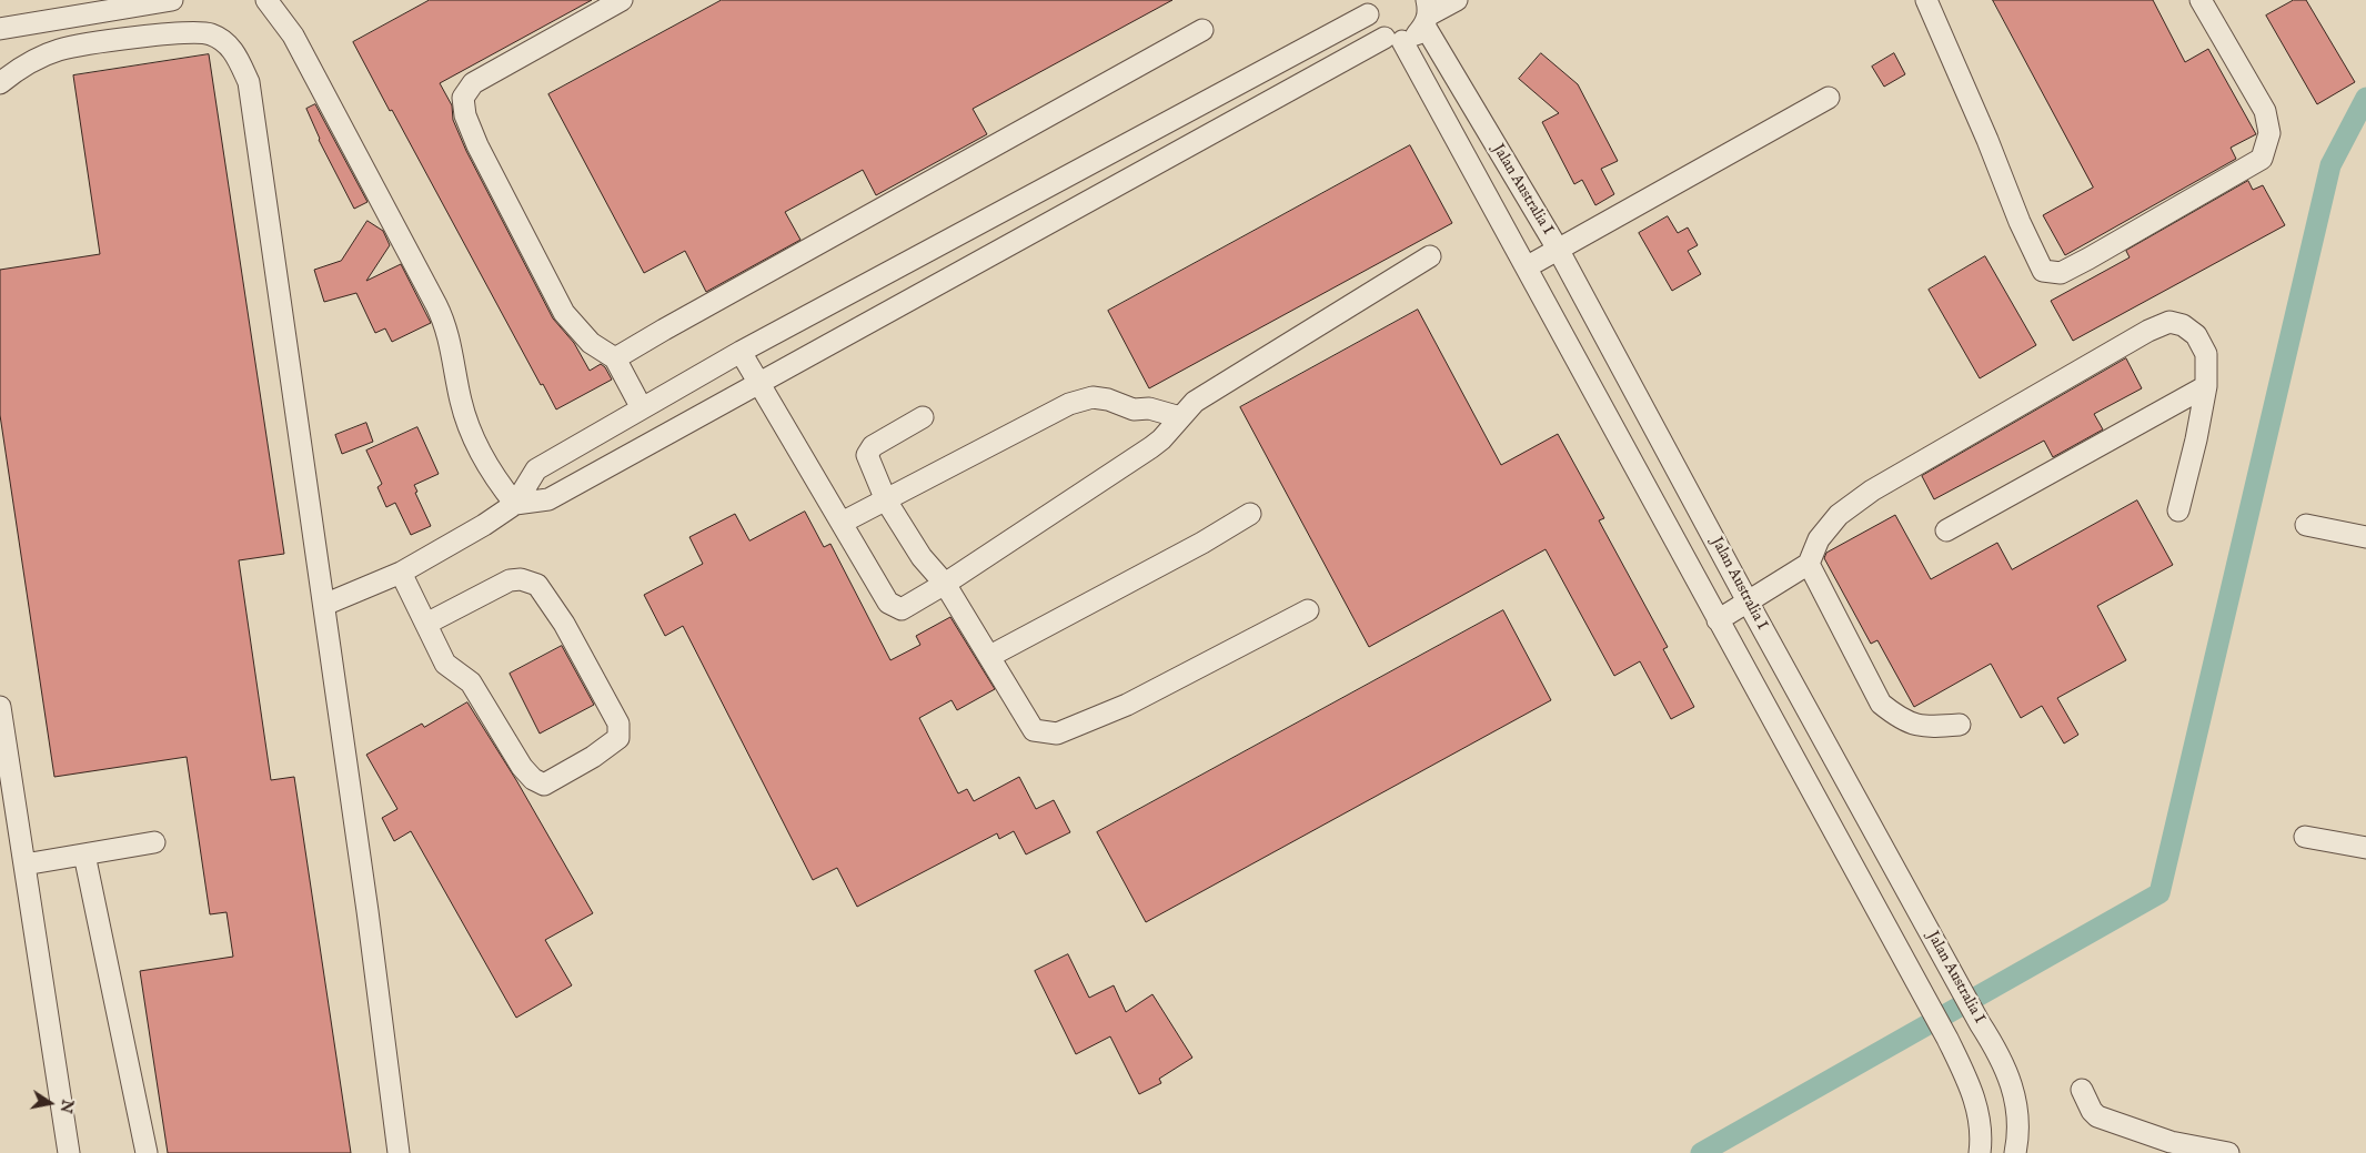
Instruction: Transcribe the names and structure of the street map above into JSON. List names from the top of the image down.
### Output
{
  "streets": {
    "lane": ["Jalan Australia I"]
  },
  "north": "right"
}
